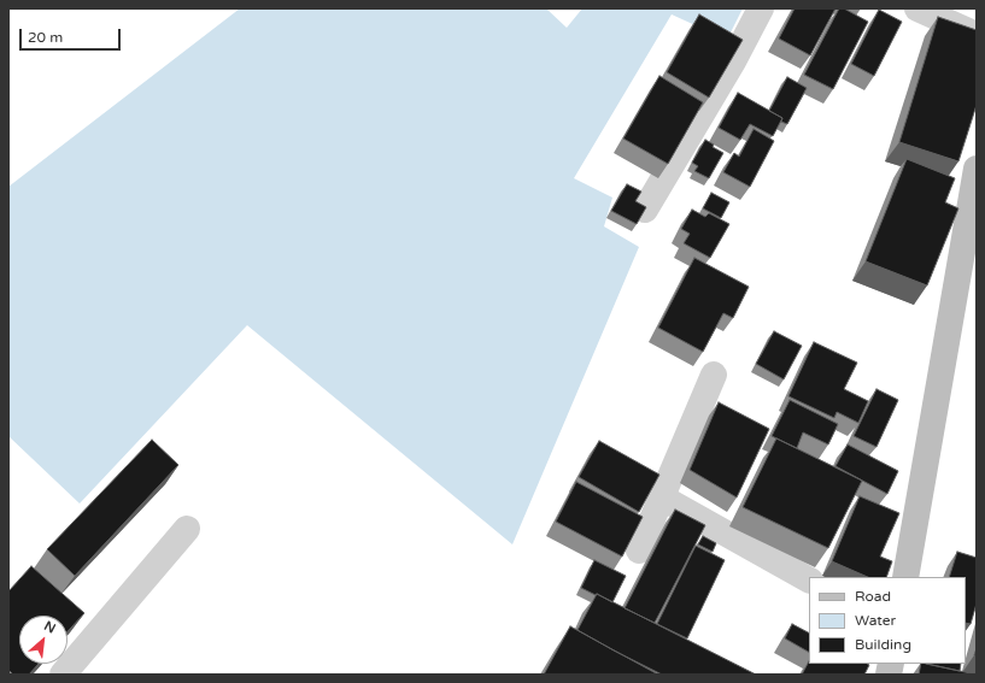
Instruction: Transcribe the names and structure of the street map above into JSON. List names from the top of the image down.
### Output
{
  "legend": ["Road", "Water", "Building"],
  "scale_bar": "20 m",
  "north": "top right"
}
